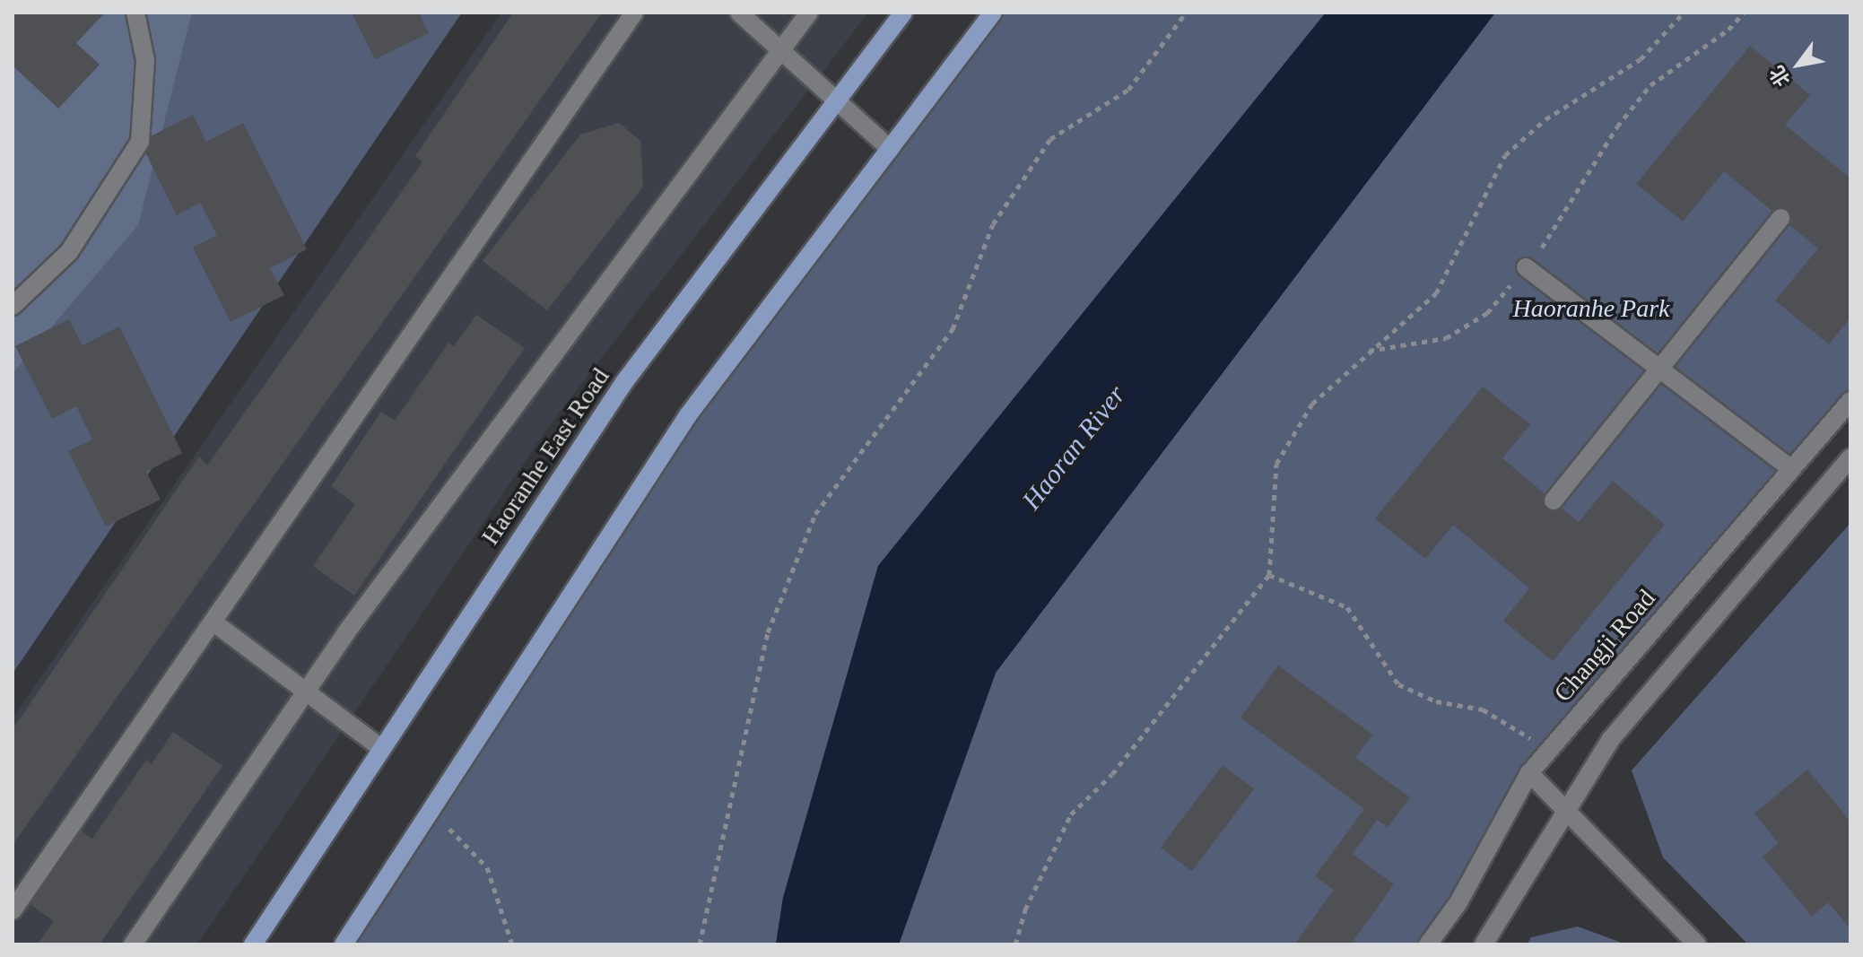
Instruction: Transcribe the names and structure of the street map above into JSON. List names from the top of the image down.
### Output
{
  "streets": {
    "main road": ["Haoranhe East Road"],
    "street": ["Changji Road"]
  },
  "water": ["Haoran River"],
  "parks": ["Haoranhe Park"],
  "north": "bottom left"
}
